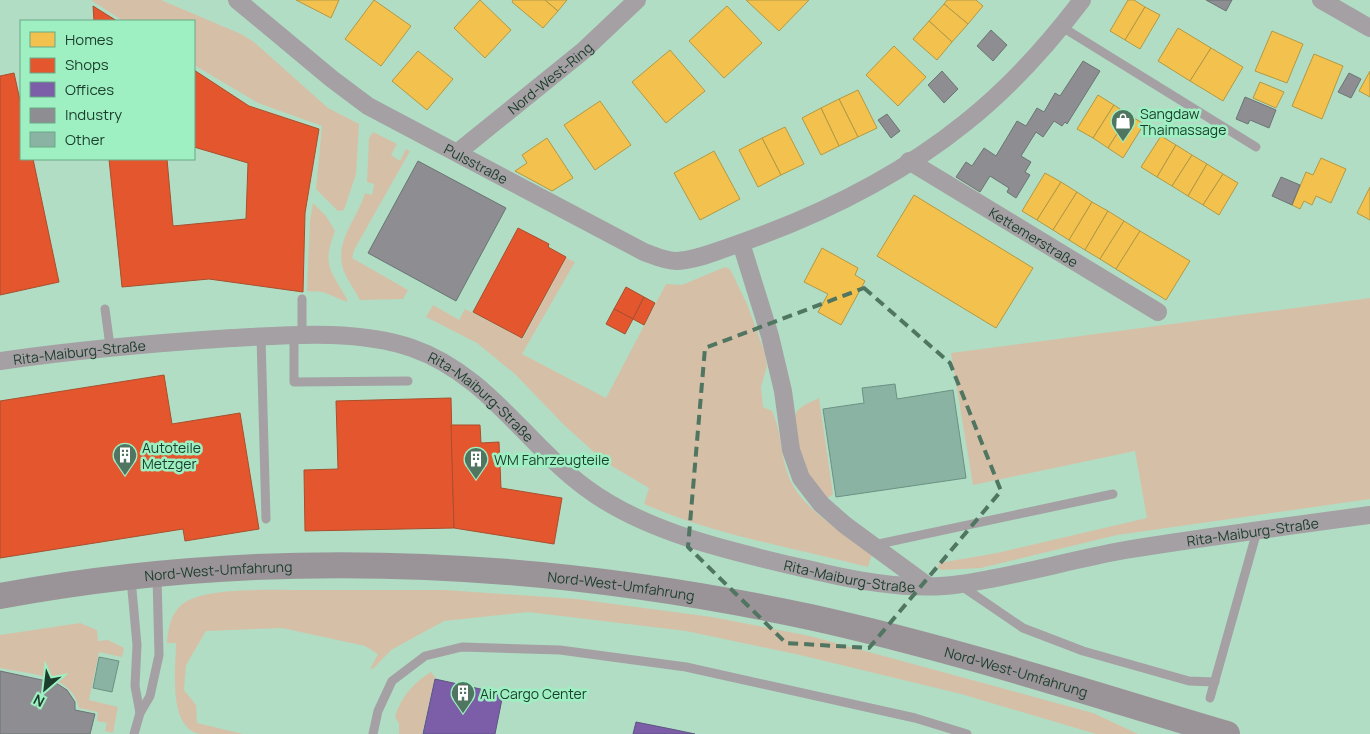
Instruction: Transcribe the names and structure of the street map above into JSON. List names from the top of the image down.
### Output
{
  "streets": {
    "main road": ["Nord-West-Umfahrung"],
    "street": [
      "Nord-West-Ring",
      "Pulsstraße",
      "Kettemerstraße",
      "Rita-Maiburg-Straße"
    ]
  },
  "crossings": [
    ["Nord-West-Ring", "Pulsstraße"],
    ["Pulsstraße", "Rita-Maiburg-Straße"]
  ],
  "places": {
    "shop": ["Sangdaw Thaimassage"],
    "building": ["Autoteile Metzger", "WM Fahrzeugteile", "Air Cargo Center"]
  },
  "legend": [
    "Homes",
    "Shops",
    "Offices",
    "Industry",
    "Other"
  ],
  "north": "bottom left"
}
